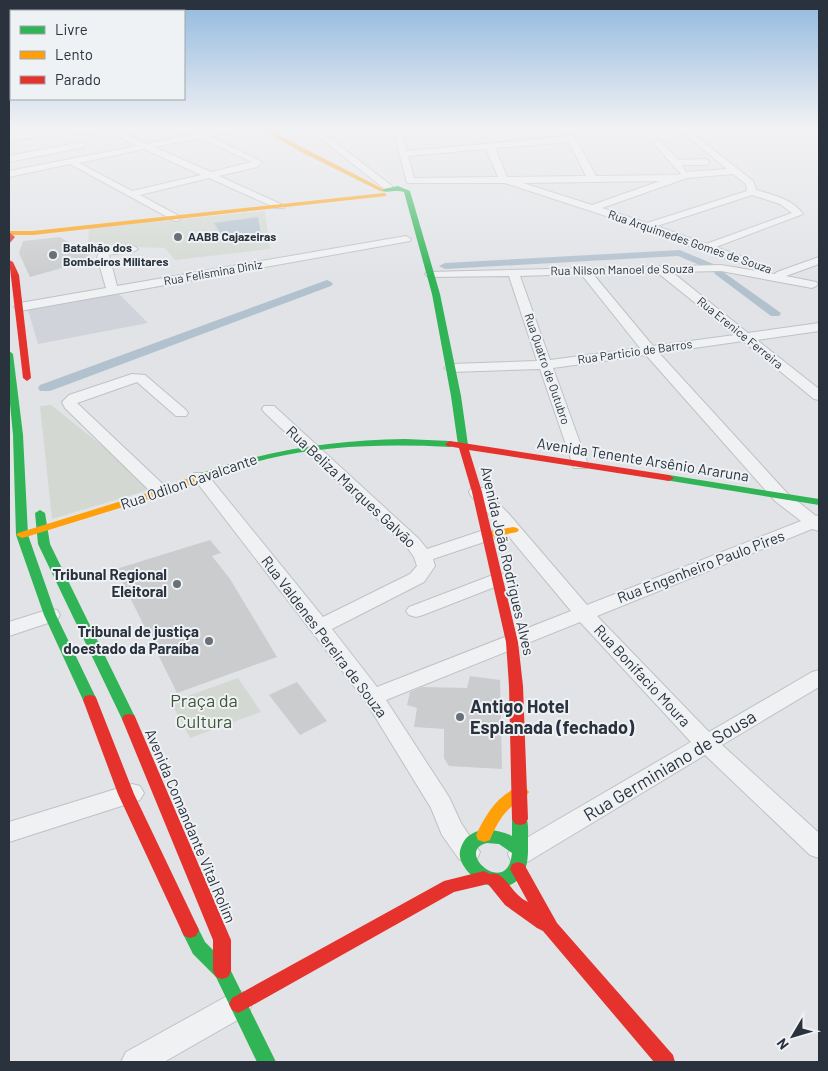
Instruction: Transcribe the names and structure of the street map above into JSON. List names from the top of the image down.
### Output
{
  "streets": {
    "main road": [
      "Avenida Tenente Arsênio Araruna",
      "Rua Odilon Cavalcante",
      "Avenida João Rodrigues Alves",
      "Avenida Comandante Vital Rolim"
    ],
    "street": [
      "Rua Arquimedes Gomes de Souza",
      "Rua Nilson Manoel de Souza",
      "Rua Felismina Diniz",
      "Rua Erenice Ferreira",
      "Rua Particio de Barros",
      "Rua Quatro de Outubro",
      "Rua Beliza Marques Galvão",
      "Rua Engenheiro Paulo Pires",
      "Rua Valdenes Pereira de Souza",
      "Rua Bonifacio Moura",
      "Rua Germiniano de Sousa"
    ]
  },
  "crossings": [
    ["Rua Arquimedes Gomes de Souza", "Rua Nilson Manoel de Souza"],
    ["Rua Nilson Manoel de Souza", "Rua Erenice Ferreira"],
    ["Rua Nilson Manoel de Souza", "Rua Quatro de Outubro"],
    ["Rua Nilson Manoel de Souza", "Avenida João Rodrigues Alves"],
    ["Rua Erenice Ferreira", "Rua Particio de Barros"],
    ["Rua Particio de Barros", "Rua Quatro de Outubro"],
    ["Rua Particio de Barros", "Avenida João Rodrigues Alves"],
    ["Rua Quatro de Outubro", "Avenida Tenente Arsênio Araruna"],
    ["Avenida Tenente Arsênio Araruna", "Rua Odilon Cavalcante"],
    ["Avenida Tenente Arsênio Araruna", "Avenida João Rodrigues Alves"],
    ["Rua Odilon Cavalcante", "Rua Beliza Marques Galvão"],
    ["Rua Odilon Cavalcante", "Avenida João Rodrigues Alves"],
    ["Rua Odilon Cavalcante", "Rua Valdenes Pereira de Souza"],
    ["Rua Odilon Cavalcante", "Avenida Comandante Vital Rolim"],
    ["Rua Beliza Marques Galvão", "Rua Valdenes Pereira de Souza"],
    ["Avenida João Rodrigues Alves", "Rua Engenheiro Paulo Pires"],
    ["Avenida João Rodrigues Alves", "Rua Valdenes Pereira de Souza"],
    ["Avenida João Rodrigues Alves", "Rua Bonifacio Moura"],
    ["Avenida João Rodrigues Alves", "Rua Germiniano de Sousa"],
    ["Rua Engenheiro Paulo Pires", "Rua Valdenes Pereira de Souza"],
    ["Rua Engenheiro Paulo Pires", "Rua Bonifacio Moura"],
    ["Rua Valdenes Pereira de Souza", "Rua Germiniano de Sousa"],
    ["Rua Bonifacio Moura", "Rua Germiniano de Sousa"]
  ],
  "parks": ["Praça da Cultura"],
  "places": [
    "AABB Cajazeiras",
    "Batalhão dos Bombeiros Militares",
    "Tribunal Regional Eleitoral",
    "Tribunal de justiça doestado da Paraíba",
    "Antigo Hotel Esplanada (fechado)"
  ],
  "legend": ["Livre", "Lento", "Parado"],
  "north": "bottom left"
}
